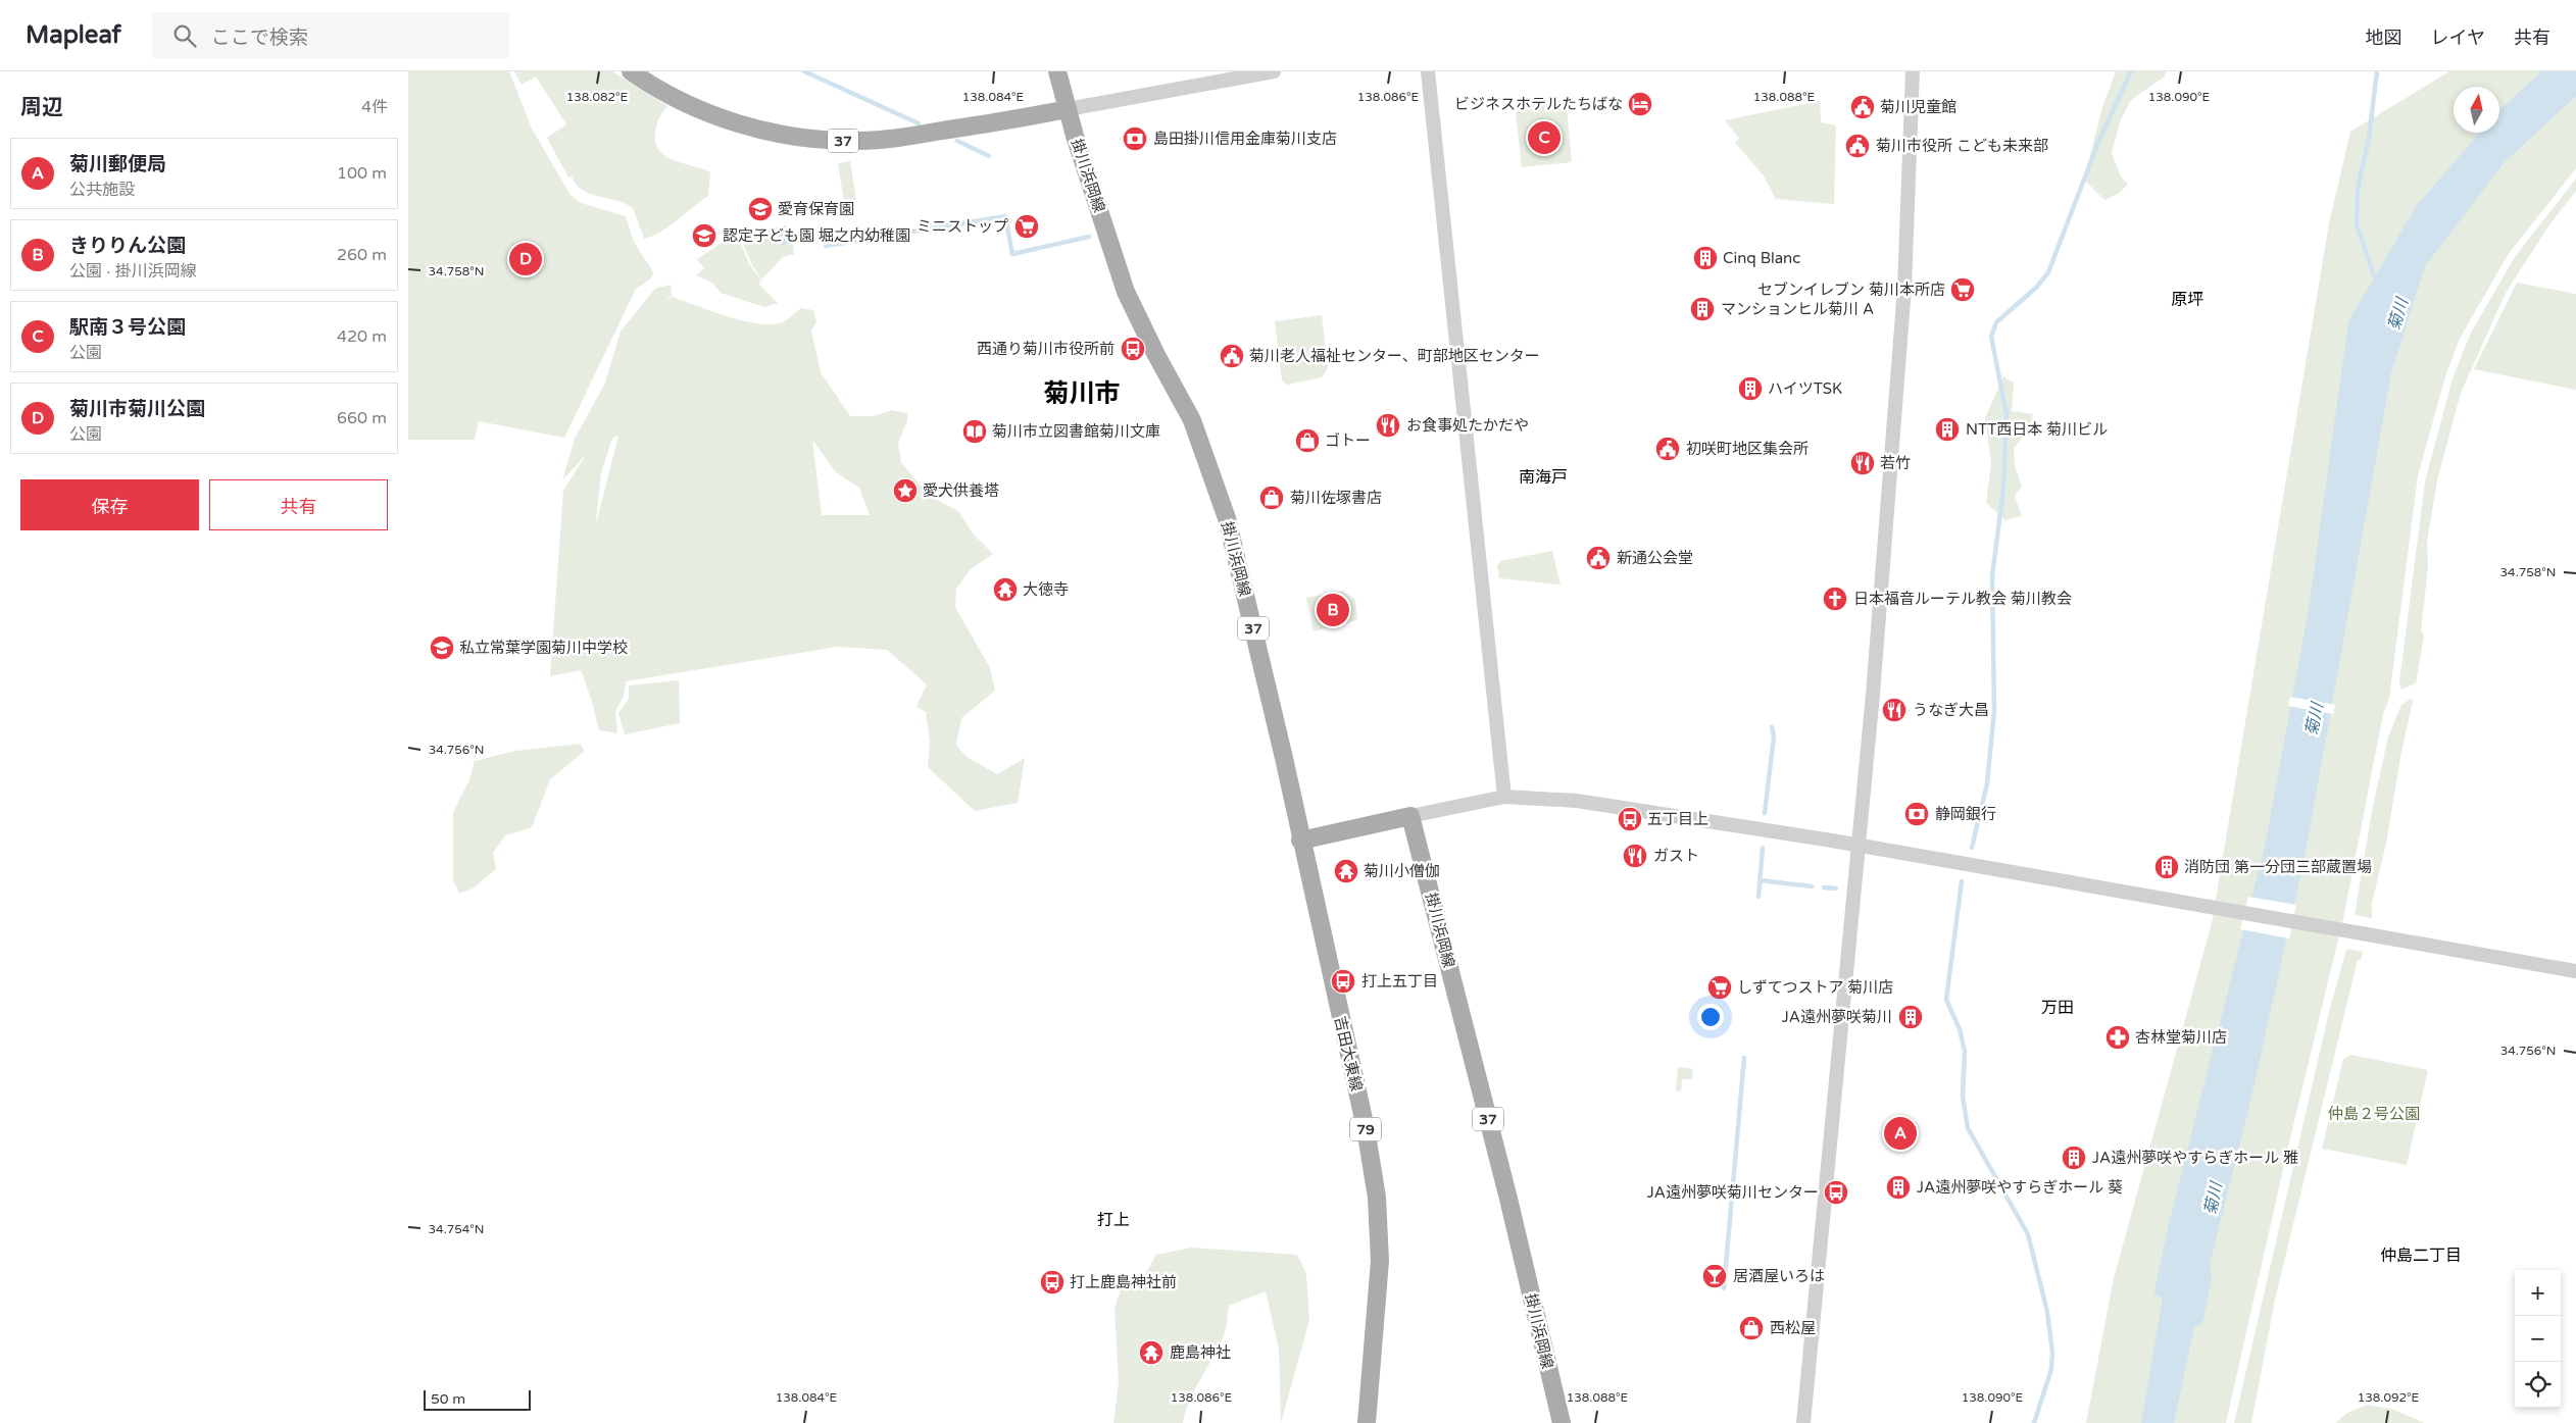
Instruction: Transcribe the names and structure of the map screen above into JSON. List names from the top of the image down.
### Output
{
  "streets": {
    "main road": [
      "37",
      "掛川浜岡線",
      "吉田大東線",
      "79"
    ]
  },
  "crossings": [
    ["37", "掛川浜岡線"],
    ["掛川浜岡線", "吉田大東線"]
  ],
  "districts": [
    "原坪",
    "菊川市",
    "南海戸",
    "万田",
    "打上",
    "仲島二丁目"
  ],
  "water": ["菊川"],
  "parks": ["仲島２号公園"],
  "places": {
    "hotel": ["ビジネスホテルたちばな"],
    "public building": [
      "菊川児童館",
      "菊川市役所 こども未来部",
      "菊川老人福祉センター、町部地区センター",
      "初咲町地区集会所",
      "新通公会堂"
    ],
    "bank": ["島田掛川信用金庫菊川支店", "静岡銀行"],
    "school or university": ["愛育保育園", "認定子ども園 堀之内幼稚園", "私立常葉学園菊川中学校"],
    "supermarket": ["ミニストップ", "セブンイレブン 菊川本所店", "しずてつストア 菊川店"],
    "building": [
      "Cinq Blanc",
      "マンションヒル菊川 A",
      "ハイツTSK",
      "NTT西日本 菊川ビル",
      "消防団 第一分団三部蔵置場",
      "JA遠州夢咲菊川",
      "JA遠州夢咲やすらぎホール 雅",
      "JA遠州夢咲やすらぎホール 葵"
    ],
    "bus stop": [
      "西通り菊川市役所前",
      "五丁目上",
      "打上五丁目",
      "JA遠州夢咲菊川センター",
      "打上鹿島神社前"
    ],
    "restaurant": [
      "お食事処たかだや",
      "若竹",
      "うなぎ大昌",
      "ガスト"
    ],
    "library": ["菊川市立図書館菊川文庫"],
    "shop": ["ゴトー", "菊川佐塚書店", "西松屋"],
    "place": ["愛犬供養塔"],
    "temple": ["大徳寺", "菊川小僧伽", "鹿島神社"],
    "church": ["日本福音ルーテル教会 菊川教会"],
    "pharmacy": ["杏林堂菊川店"],
    "bar": ["居酒屋いろは"]
  },
  "scale_bar": "50 m",
  "north": "top",
  "page": {
    "header": "Mapleaf",
    "search": "ここで検索",
    "nav": ["地図", "レイヤ", "共有"],
    "heading": ["周辺", "4件"],
    "pins": [
      "C",
      "D",
      "B",
      "A"
    ],
    "list": [
      {
        "mark": "A",
        "name": "菊川郵便局",
        "note": "公共施設",
        "value": "100 m"
      },
      {
        "mark": "B",
        "name": "きりりん公園",
        "note": "公園 · 掛川浜岡線",
        "value": "260 m"
      },
      {
        "mark": "C",
        "name": "駅南３号公園",
        "note": "公園",
        "value": "420 m"
      },
      {
        "mark": "D",
        "name": "菊川市菊川公園",
        "note": "公園",
        "value": "660 m"
      }
    ],
    "buttons": ["保存", "共有"],
    "map_buttons": ["+", "−"],
    "scale": "50 m"
  },
  "coordinates": [
    "138.082°E",
    "138.084°E",
    "138.086°E",
    "138.088°E",
    "138.090°E",
    "34.758°N",
    "34.756°N",
    "34.754°N",
    "138.092°E"
  ]
}
